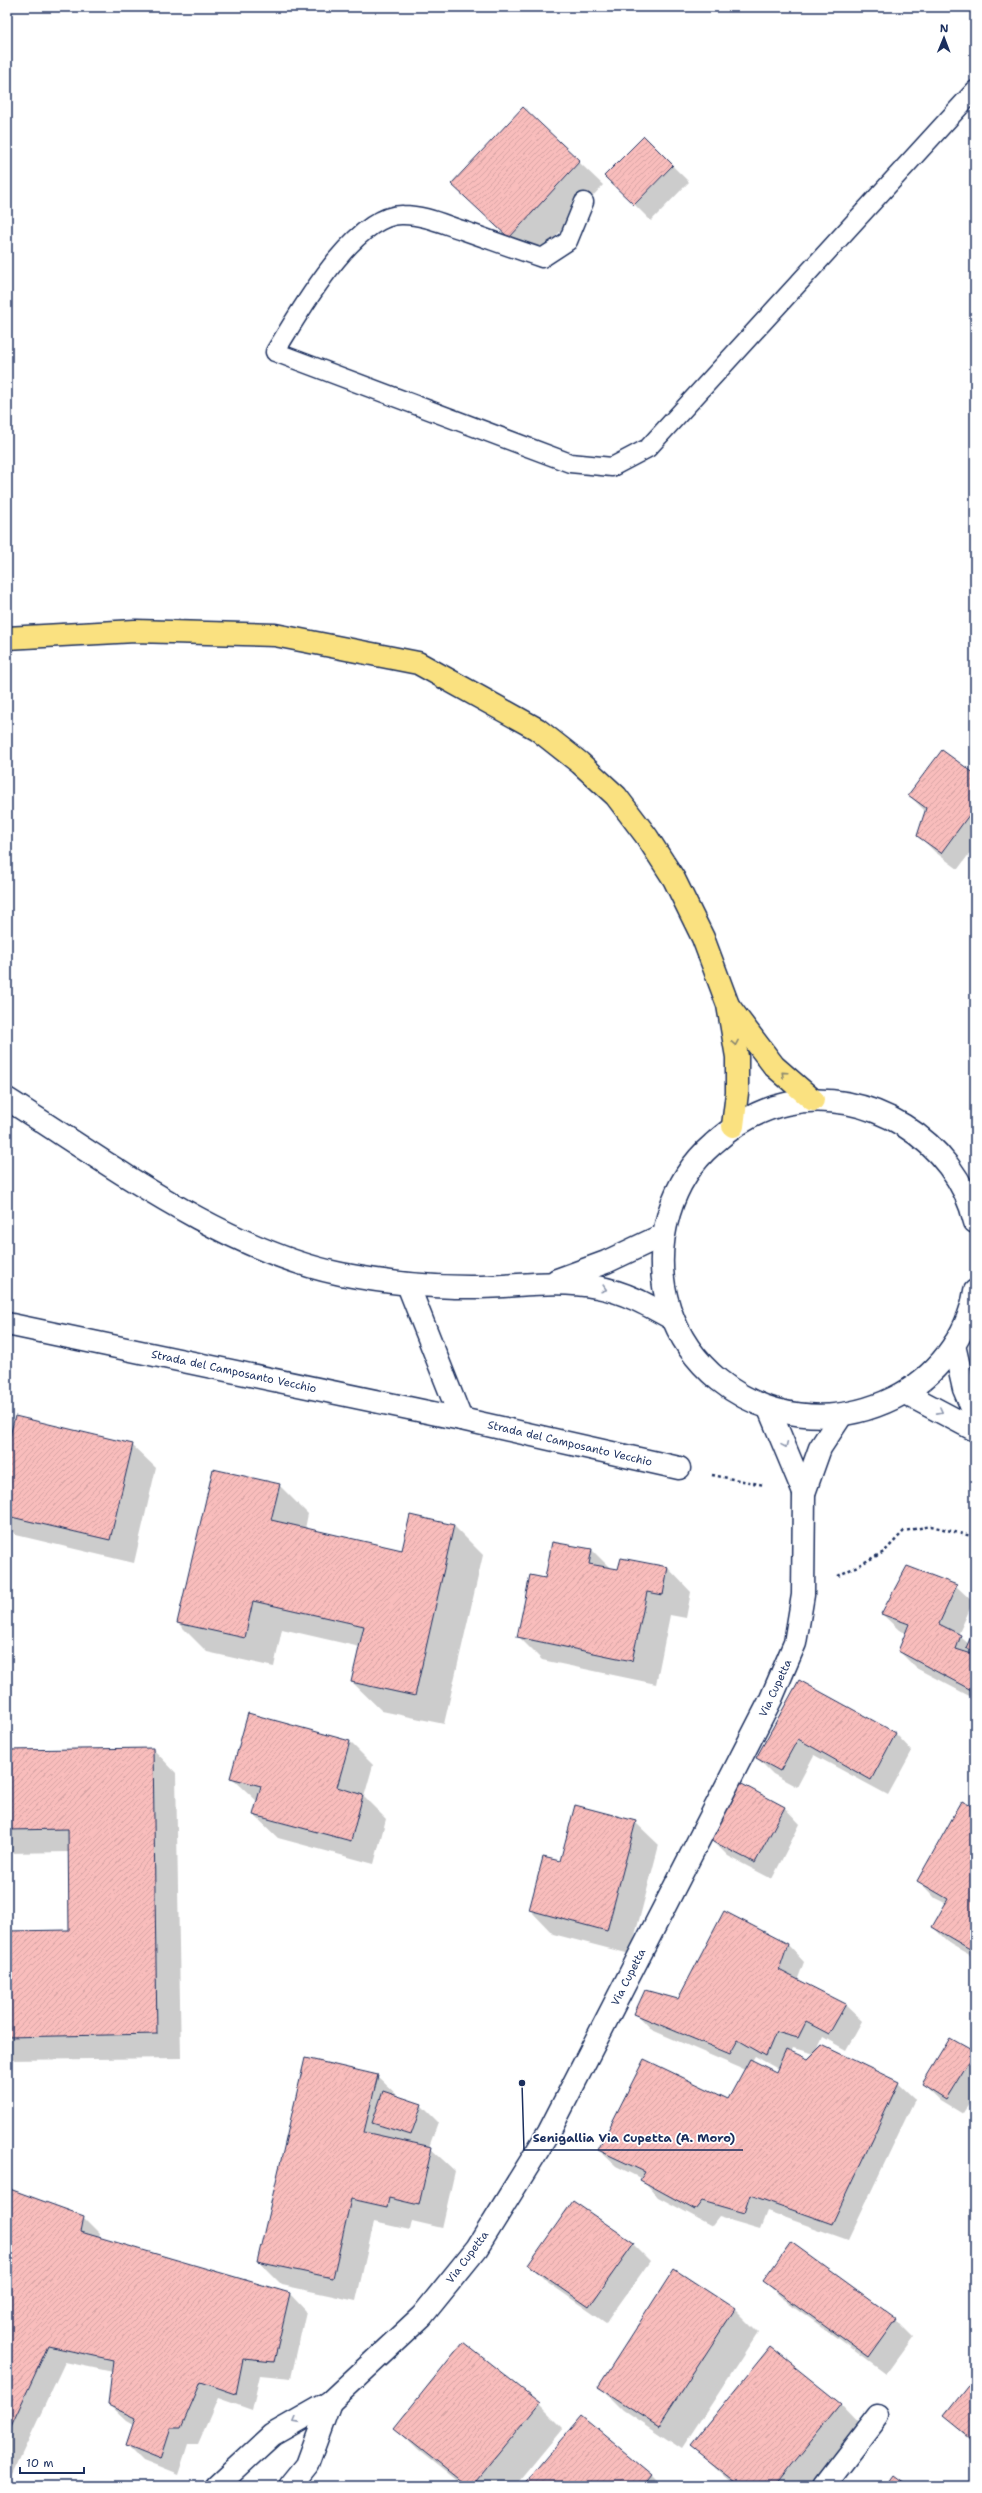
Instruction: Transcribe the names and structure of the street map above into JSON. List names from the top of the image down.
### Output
{
  "streets": {
    "street": ["Strada del Camposanto Vecchio", "Via Cupetta"]
  },
  "places": ["Senigallia Via Cupetta (A. Moro)"],
  "scale_bar": "10 m",
  "north": "top"
}
